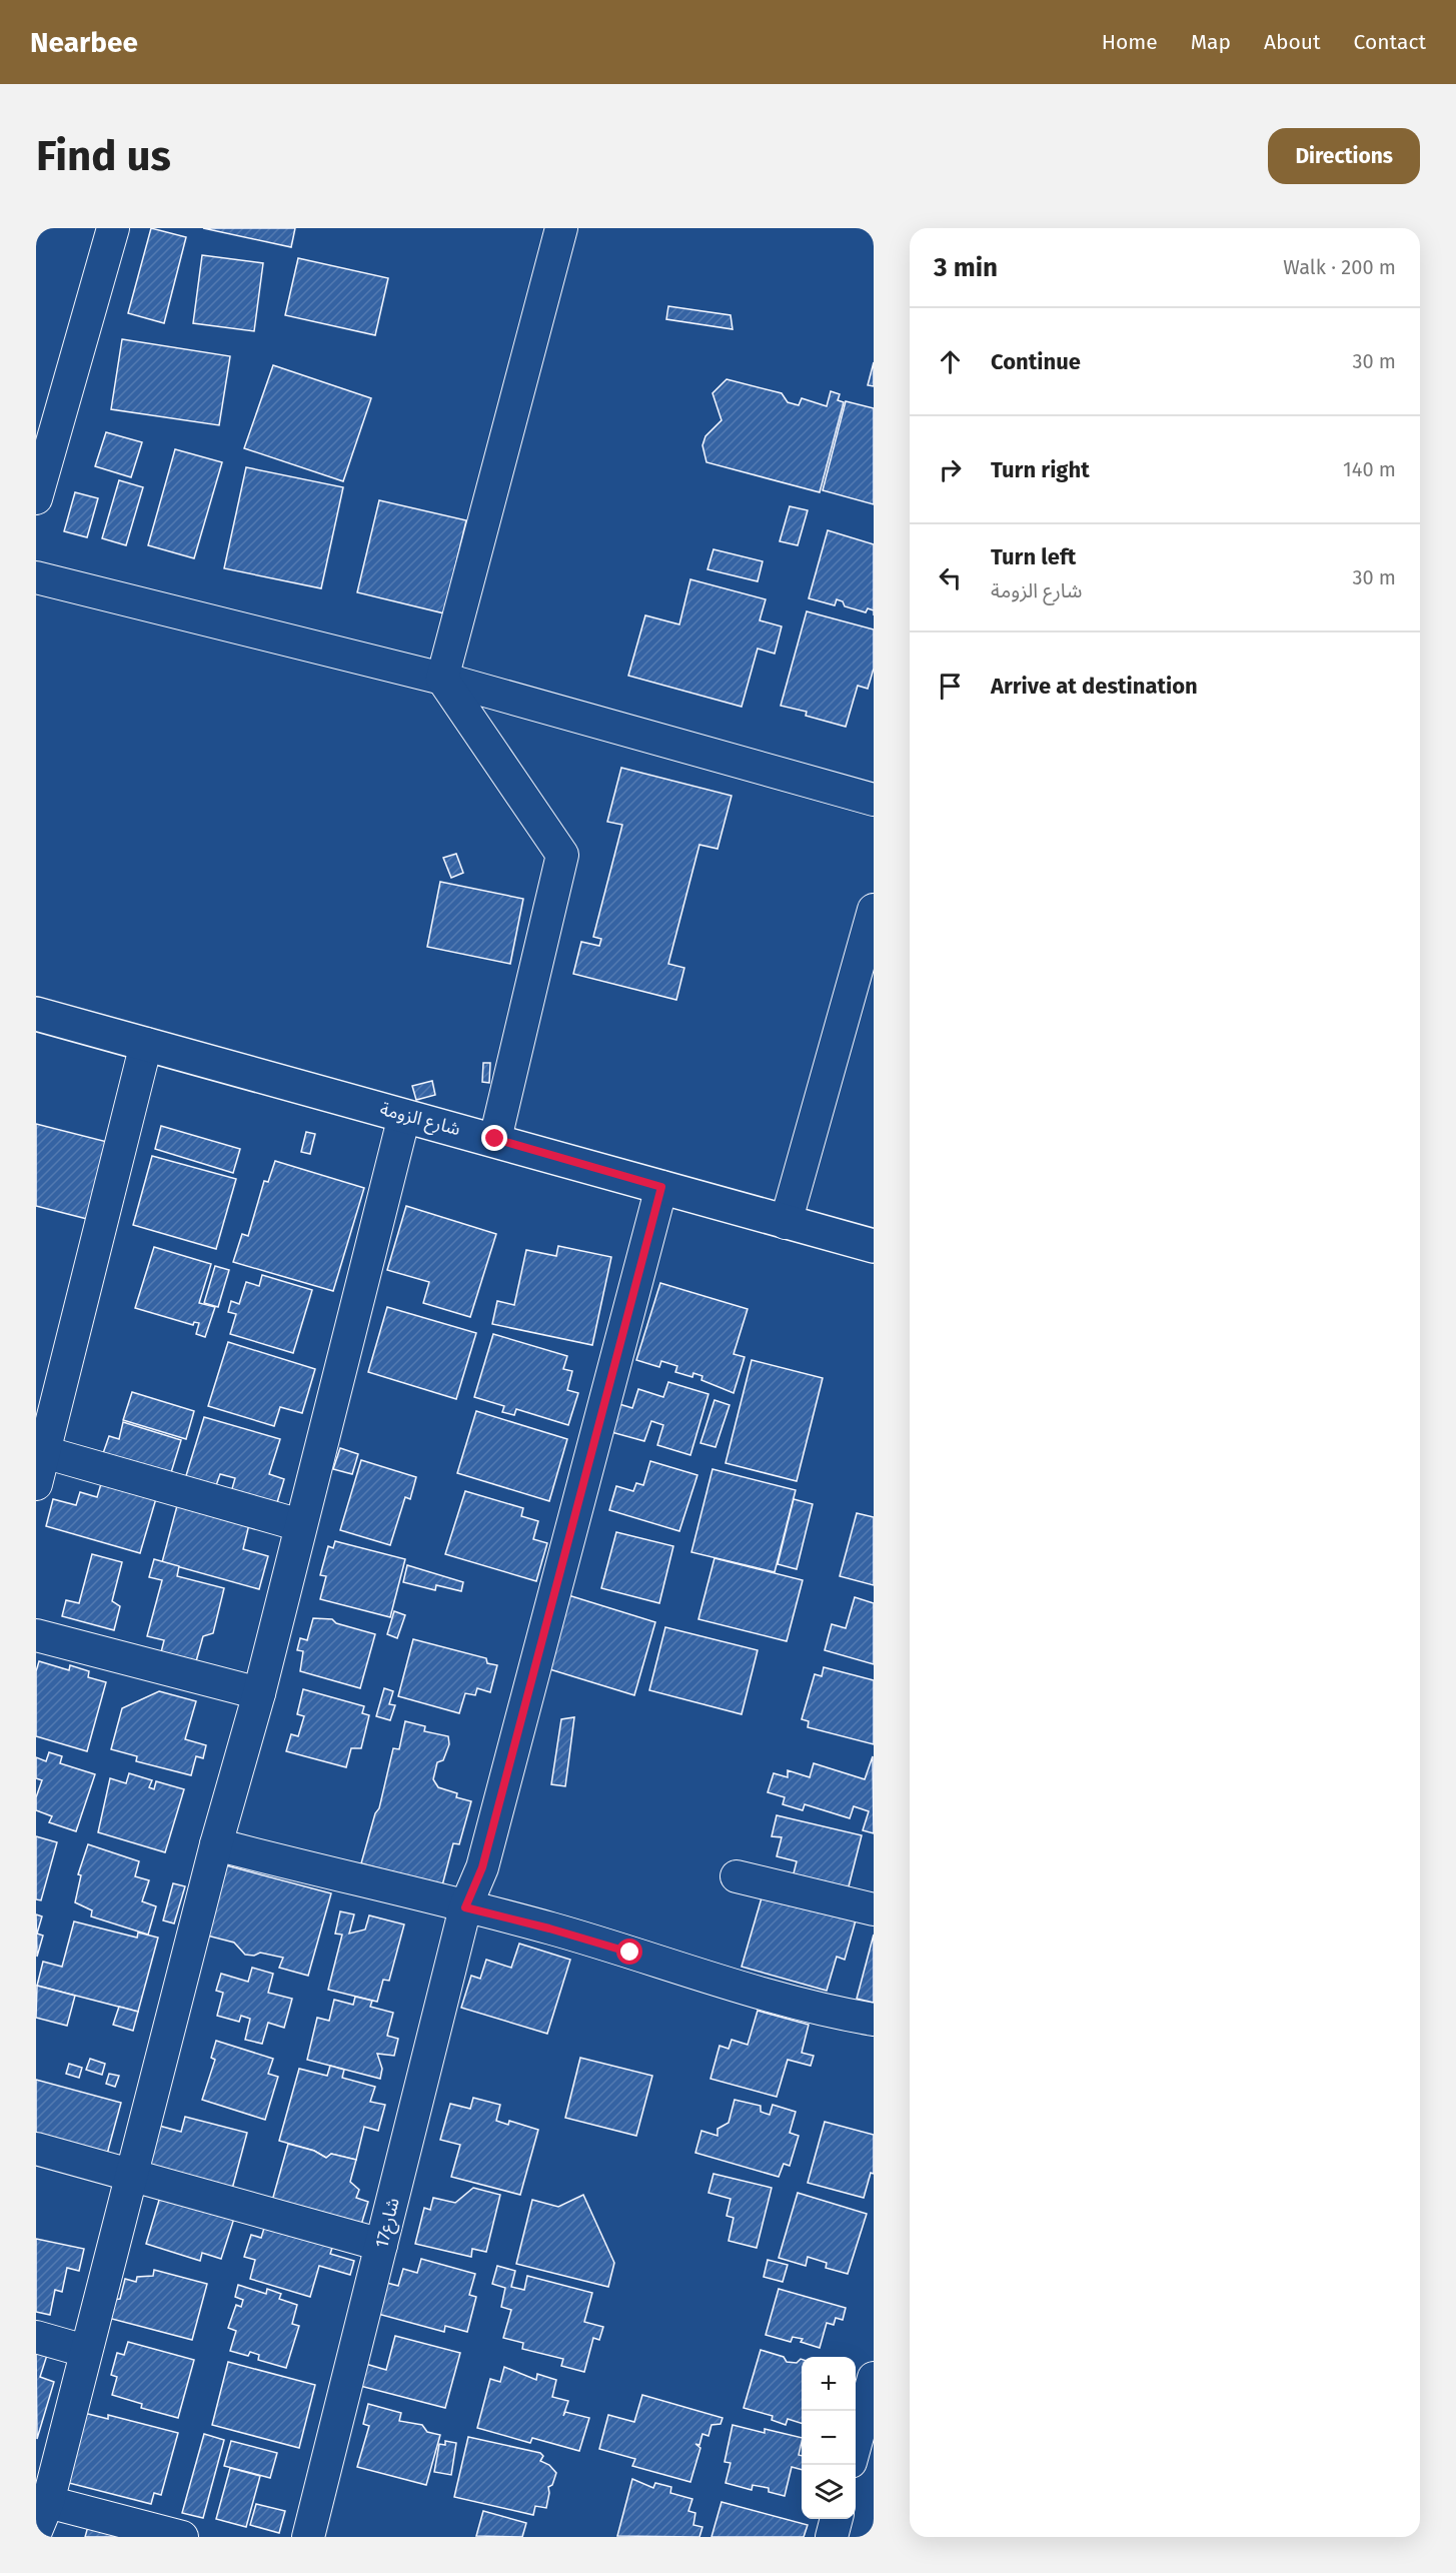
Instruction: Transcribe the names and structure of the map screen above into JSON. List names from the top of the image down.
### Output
{
  "streets": {
    "street": ["شارع الزومة", "شارع17"]
  },
  "crossings": [
    ["شارع الزومة", "شارع17"]
  ],
  "page": {
    "header": "Nearbee",
    "nav": [
      "Home",
      "Map",
      "About",
      "Contact"
    ],
    "buttons": "Directions",
    "title": "Find us",
    "heading": ["3 min", "Walk · 200 m"],
    "list": [
      ["Continue", "30 m"],
      ["Turn right", "140 m"],
      ["Turn left", "شارع الزومة", "30 m"],
      "Arrive at destination"
    ],
    "map_buttons": ["+", "−"]
  }
}
